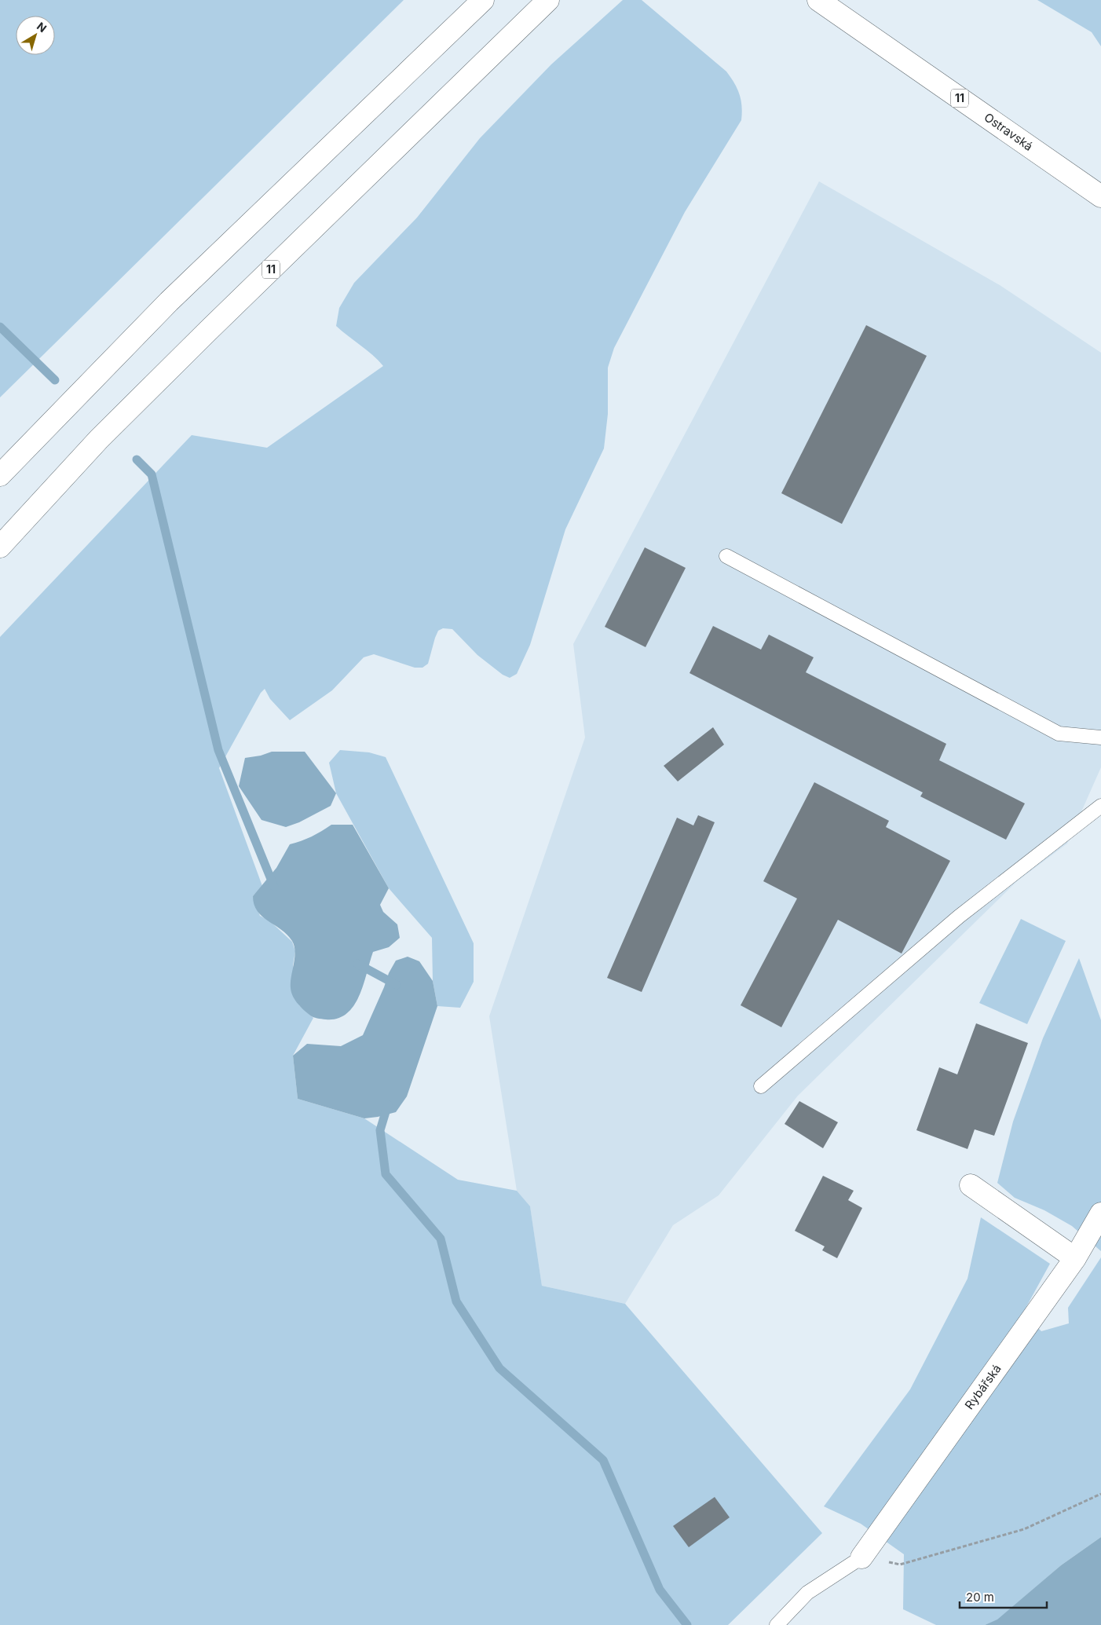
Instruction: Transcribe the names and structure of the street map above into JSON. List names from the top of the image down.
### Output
{
  "streets": {
    "main road": ["11", "Ostravská", "Rybářská"]
  },
  "scale_bar": "20 m",
  "north": "top right"
}
